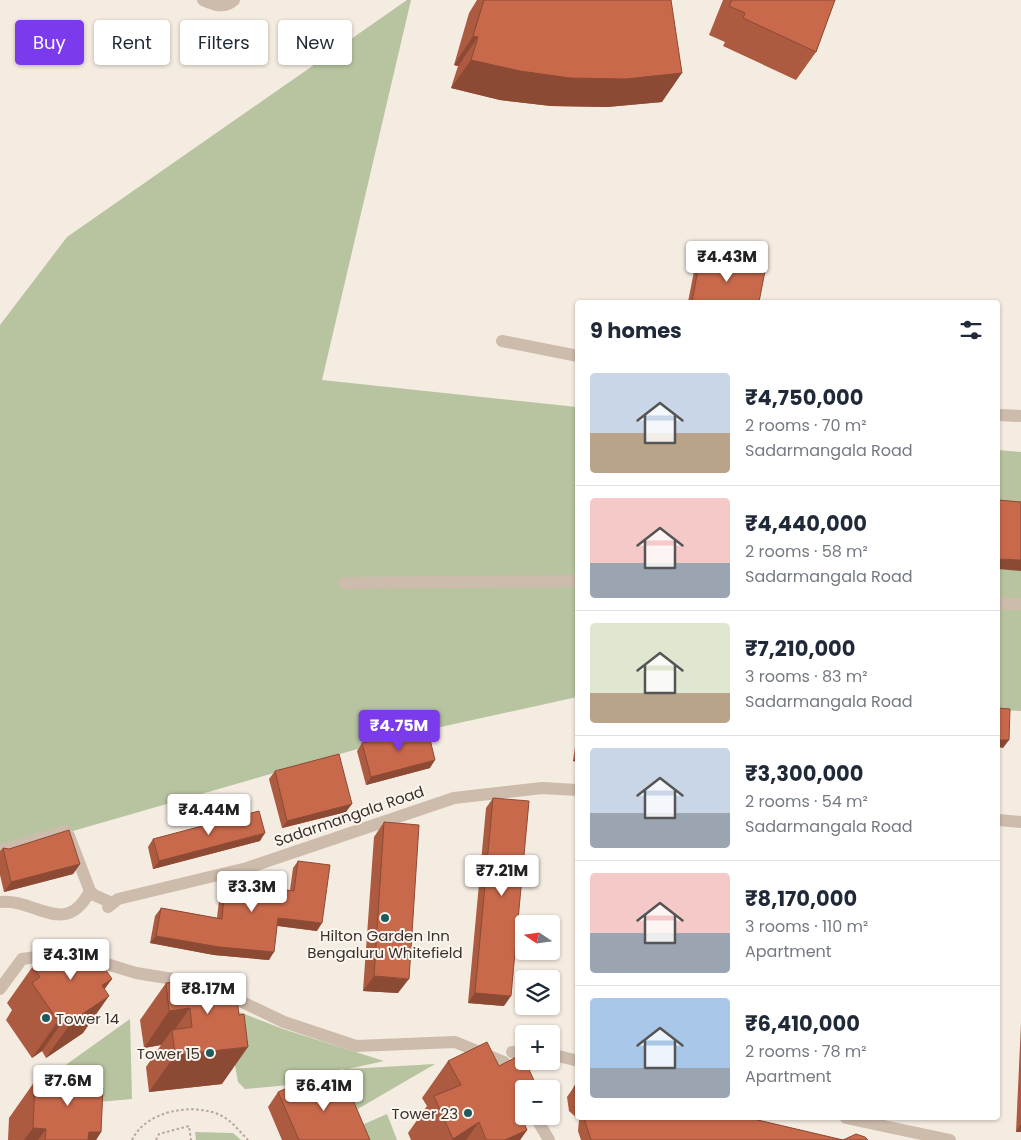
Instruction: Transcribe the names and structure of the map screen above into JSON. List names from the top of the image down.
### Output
{
  "streets": {
    "street": ["Sadarmangala Road"]
  },
  "places": [
    "Hilton Garden Inn Bengaluru Whitefield",
    "Tower 14",
    "Tower 15",
    "Tower 23"
  ],
  "north": "left",
  "page": {
    "chip": [
      "Buy",
      "Rent",
      "Filters",
      "New"
    ],
    "price": [
      "₹4.43M",
      "₹4.75M",
      "₹4.44M",
      "₹7.21M",
      "₹3.3M",
      "₹4.31M",
      "₹8.17M",
      "₹7.6M",
      "₹6.41M"
    ],
    "heading": "9 homes",
    "list": [
      {
        "name": "₹4,750,000",
        "note": "2 rooms · 70 m² · Sadarmangala Road"
      },
      {
        "name": "₹4,440,000",
        "note": "2 rooms · 58 m² · Sadarmangala Road"
      },
      {
        "name": "₹7,210,000",
        "note": "3 rooms · 83 m² · Sadarmangala Road"
      },
      {
        "name": "₹3,300,000",
        "note": "2 rooms · 54 m² · Sadarmangala Road"
      },
      {
        "name": "₹8,170,000",
        "note": "3 rooms · 110 m² · Apartment"
      },
      {
        "name": "₹6,410,000",
        "note": "2 rooms · 78 m² · Apartment"
      }
    ],
    "map_buttons": ["+", "−"]
  }
}
